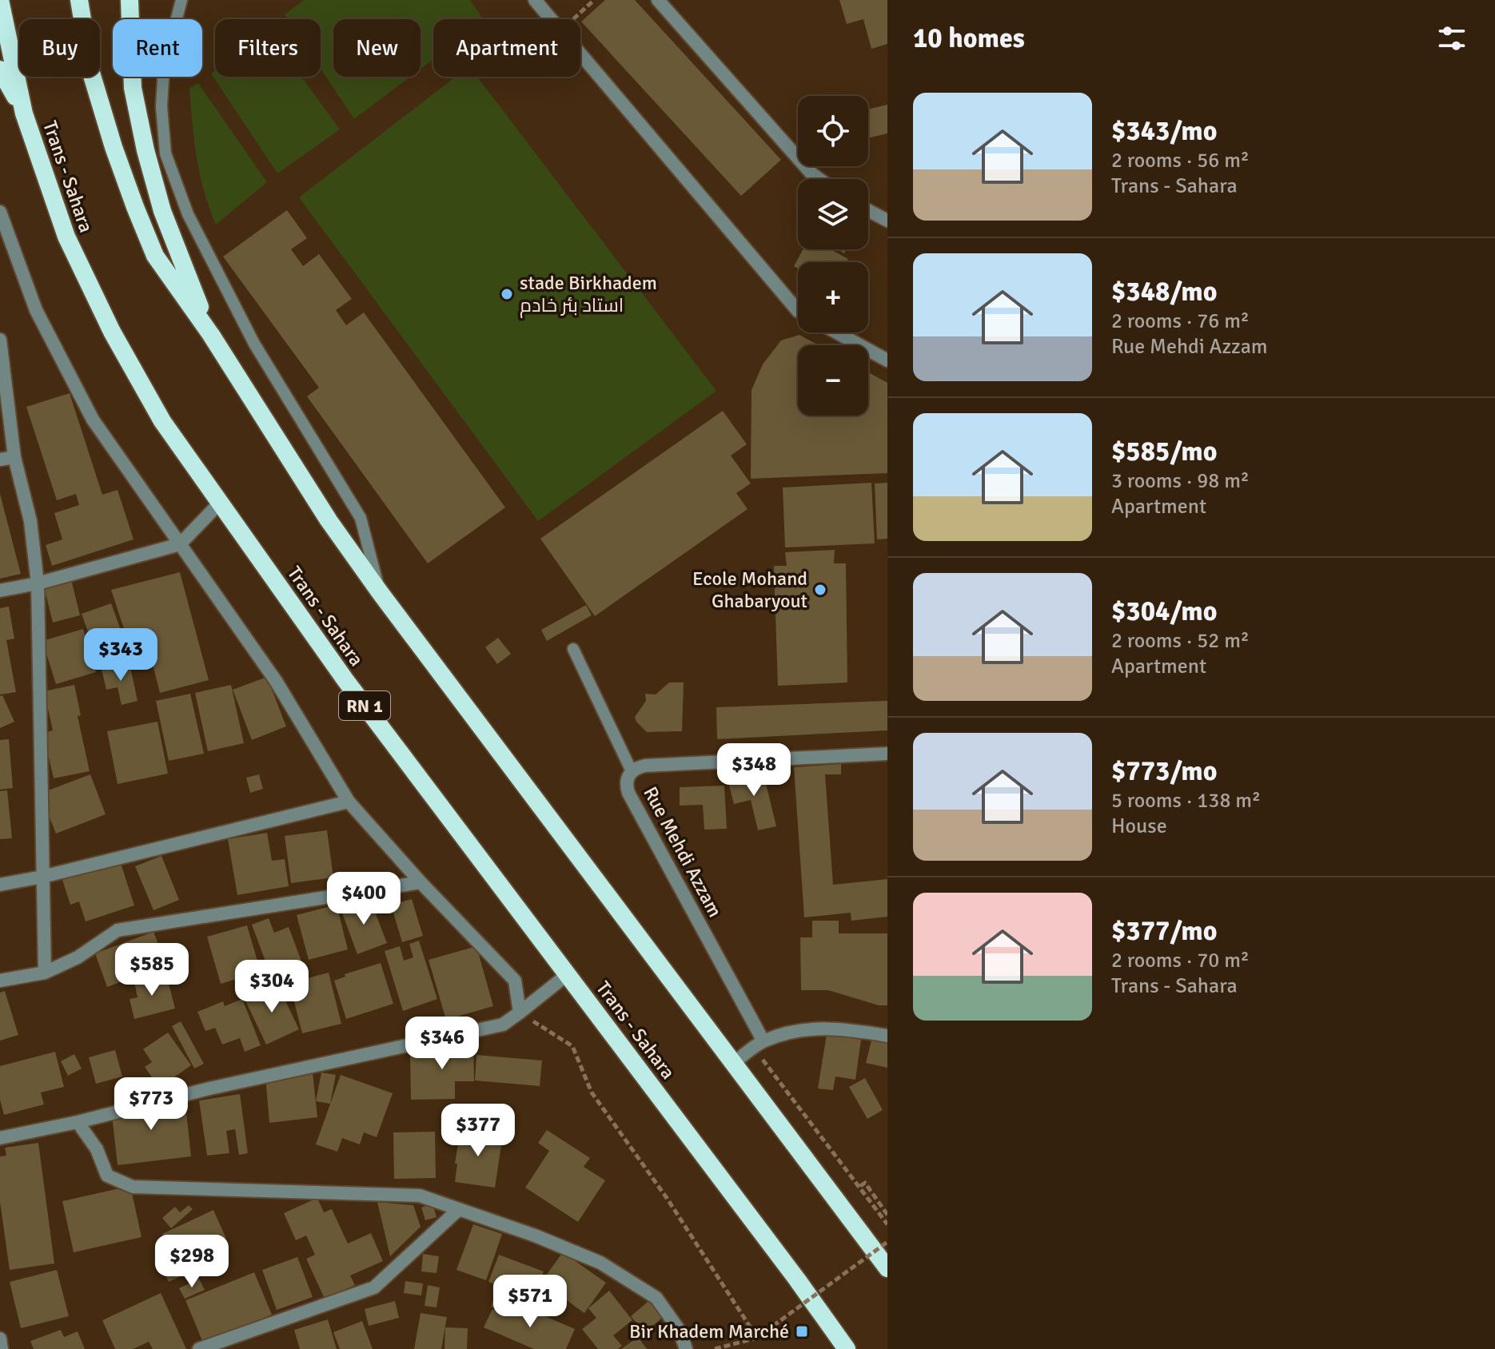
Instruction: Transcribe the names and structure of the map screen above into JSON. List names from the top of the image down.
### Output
{
  "streets": {
    "highway": ["Trans - Sahara", "RN 1"],
    "street": ["Rue Mehdi Azzam"]
  },
  "places": {
    "other": ["stade Birkhadem استاد بئر خادم", "Ecole Mohand Ghabaryout"],
    "transit": ["Bir Khadem Marché"]
  },
  "page": {
    "heading": "10 homes",
    "chip": [
      "Buy",
      "Rent",
      "Filters",
      "New",
      "Apartment"
    ],
    "list": [
      {
        "name": "$343/mo",
        "note": "2 rooms · 56 m² · Trans - Sahara"
      },
      {
        "name": "$348/mo",
        "note": "2 rooms · 76 m² · Rue Mehdi Azzam"
      },
      {
        "name": "$585/mo",
        "note": "3 rooms · 98 m² · Apartment"
      },
      {
        "name": "$304/mo",
        "note": "2 rooms · 52 m² · Apartment"
      },
      {
        "name": "$773/mo",
        "note": "5 rooms · 138 m² · House"
      },
      {
        "name": "$377/mo",
        "note": "2 rooms · 70 m² · Trans - Sahara"
      }
    ],
    "map_buttons": ["+", "−"],
    "price": [
      "$343",
      "$348",
      "$400",
      "$585",
      "$304",
      "$346",
      "$773",
      "$377",
      "$298",
      "$571"
    ]
  }
}
